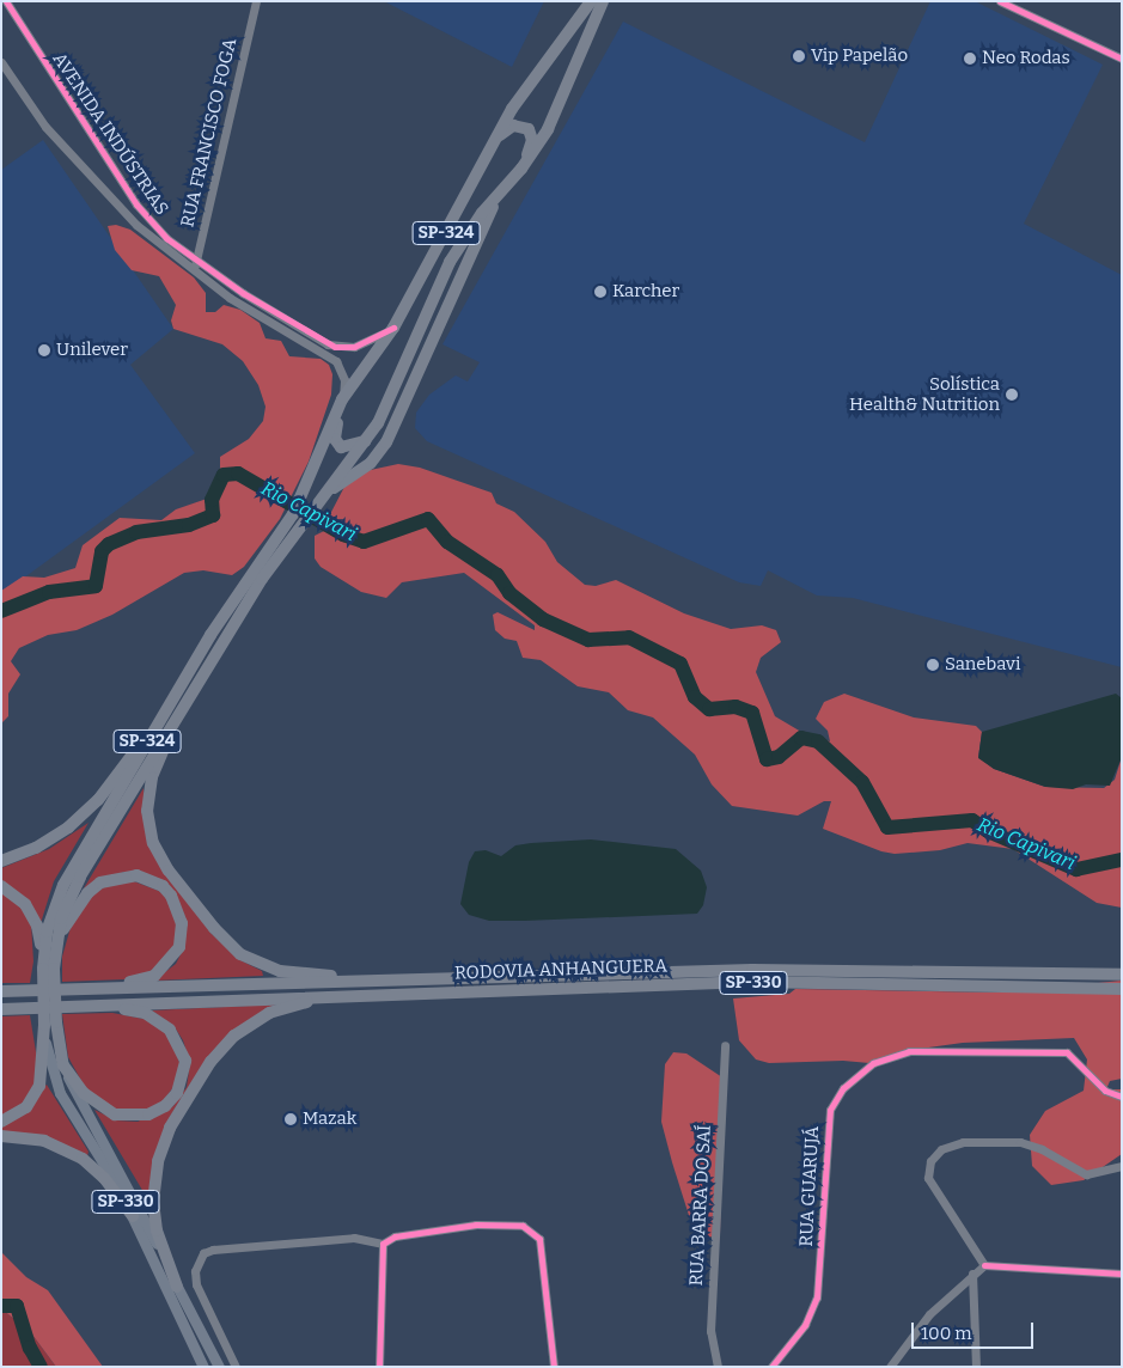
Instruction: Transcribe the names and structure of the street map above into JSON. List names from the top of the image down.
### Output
{
  "streets": {
    "highway": ["SP-324", "RODOVIA ANHANGUERA", "SP-330"],
    "street": [
      "RUA FRANCISCO FOGA",
      "AVENIDA INDÚSTRIAS",
      "RUA GUARUJÁ",
      "RUA BARRA DO SAÍ"
    ]
  },
  "crossings": [
    ["RUA FRANCISCO FOGA", "AVENIDA INDÚSTRIAS"],
    ["AVENIDA INDÚSTRIAS", "SP-324"]
  ],
  "water": ["Rio Capivari"],
  "places": [
    "Vip Papelão",
    "Neo Rodas",
    "Karcher",
    "Unilever",
    "Solística Health& Nutrition",
    "Sanebavi",
    "Mazak"
  ],
  "scale_bar": "100 m"
}
